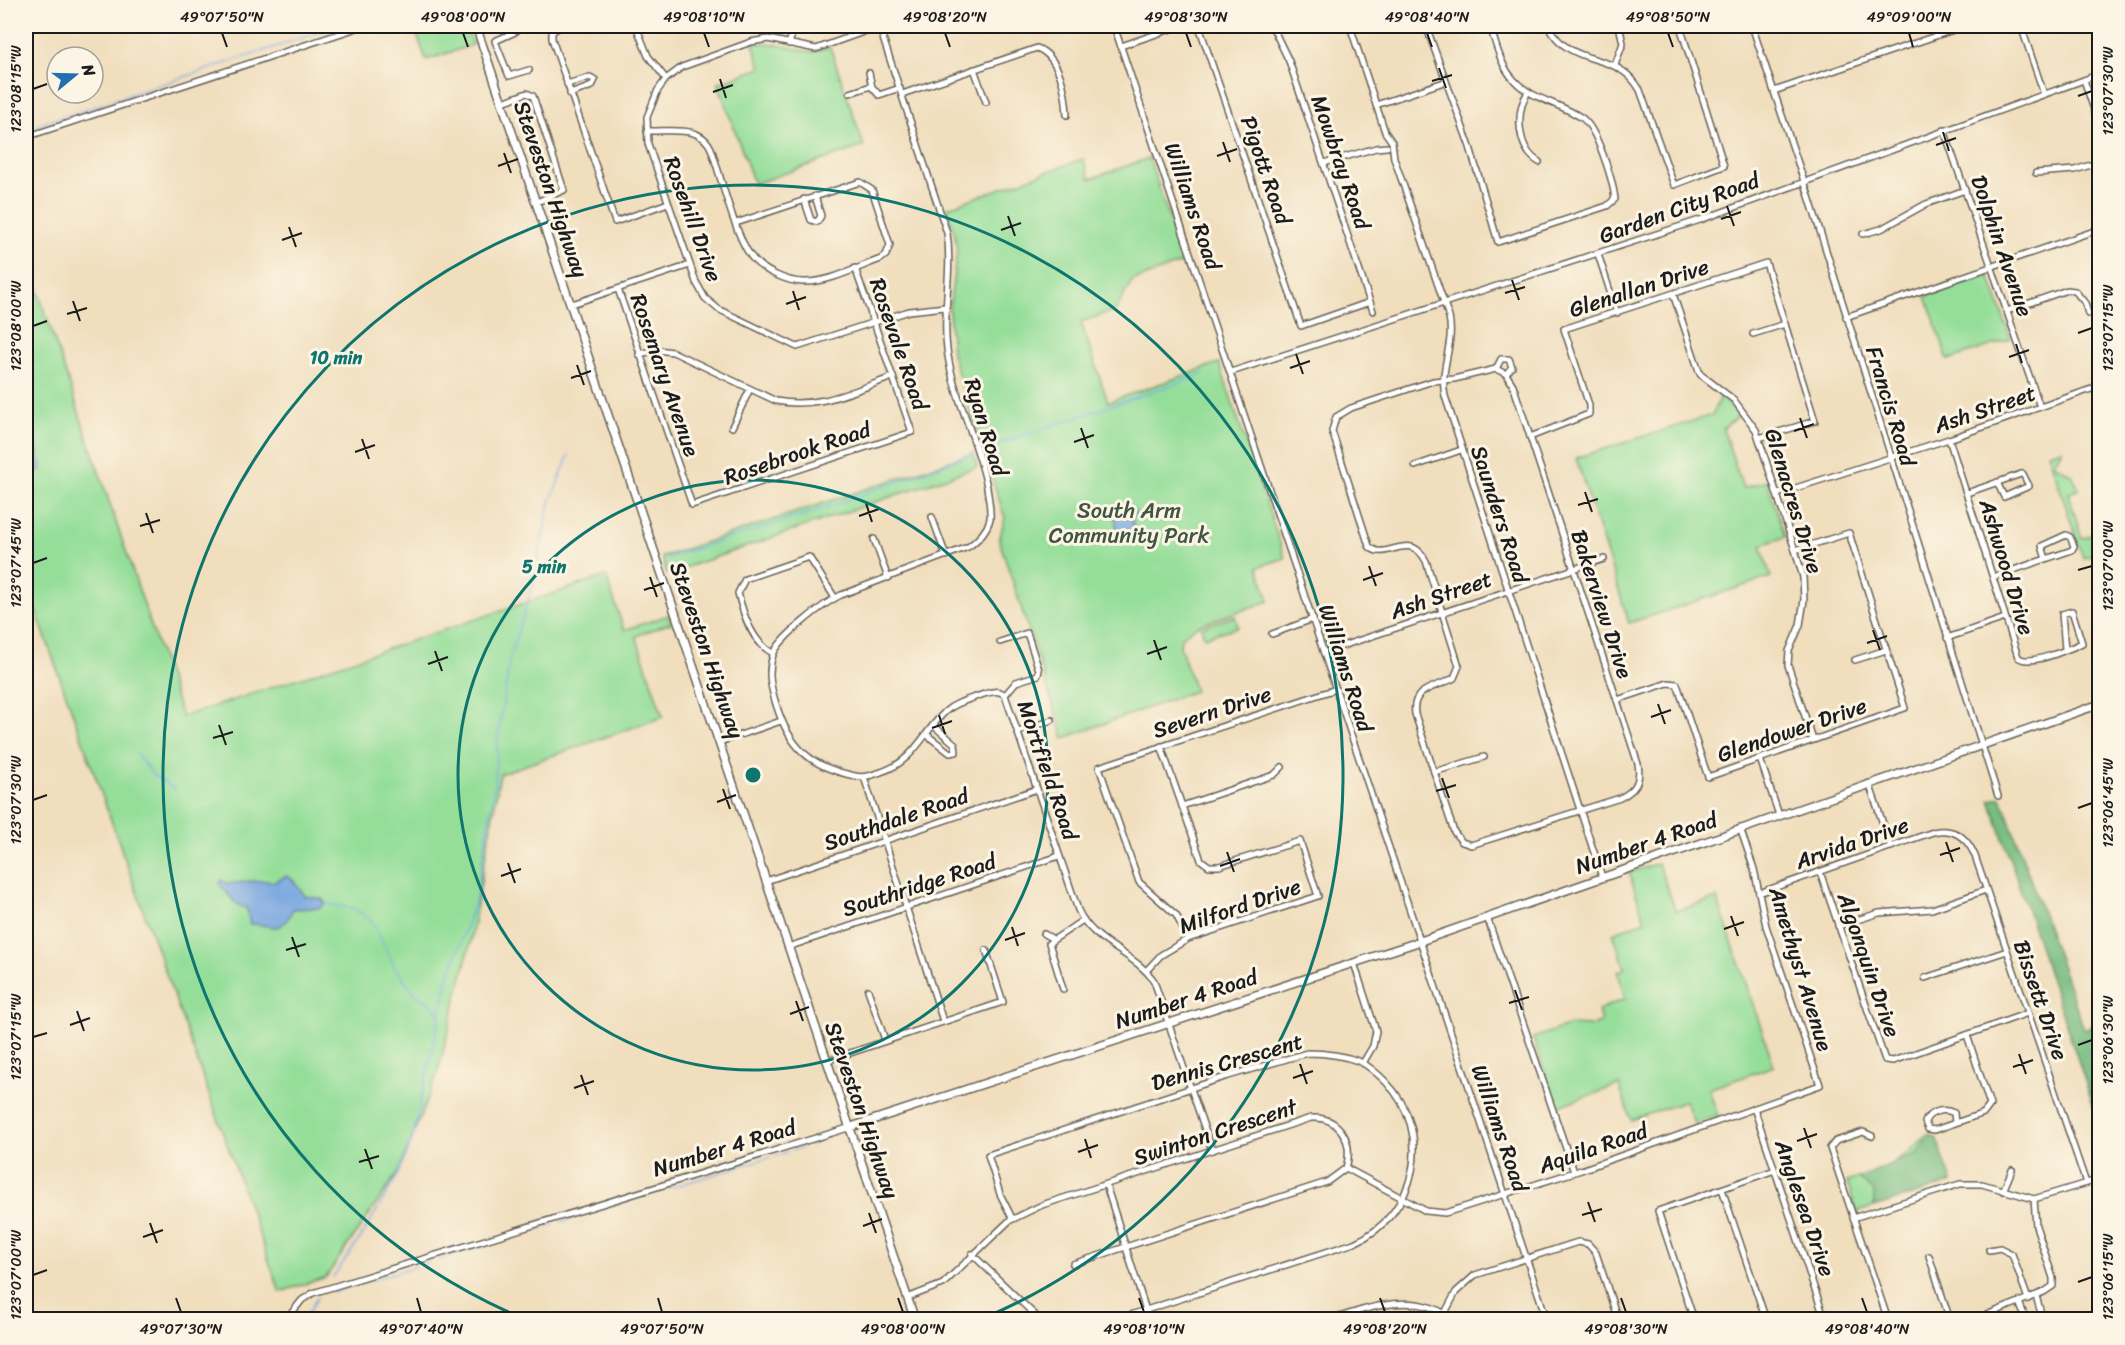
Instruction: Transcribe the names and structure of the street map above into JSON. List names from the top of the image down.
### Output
{
  "streets": {
    "main road": ["Steveston Highway", "Number 4 Road"],
    "street": [
      "Mowbray Road",
      "Pigott Road",
      "Williams Road",
      "Garden City Road",
      "Rosehill Drive",
      "Dolphin Avenue",
      "Glenallan Drive",
      "Rosevale Road",
      "Rosemary Avenue",
      "Francis Road",
      "Ash Street",
      "Ryan Road",
      "Rosebrook Road",
      "Glenacres Drive",
      "Saunders Road",
      "Ashwood Drive",
      "Bakerview Drive",
      "Severn Drive",
      "Glendower Drive",
      "Mortfield Road",
      "Southdale Road",
      "Arvida Drive",
      "Southridge Road",
      "Milford Drive",
      "Algonquin Drive",
      "Amethyst Avenue",
      "Bissett Drive",
      "Dennis Crescent",
      "Swinton Crescent",
      "Aquila Road",
      "Anglesea Drive"
    ]
  },
  "crossings": [
    ["Mowbray Road", "Pigott Road"],
    ["Steveston Highway", "Southdale Road"],
    ["Steveston Highway", "Number 4 Road"],
    ["Steveston Highway", "Southridge Road"],
    ["Steveston Highway", "Swinton Crescent"],
    ["Williams Road", "Garden City Road"],
    ["Williams Road", "Ash Street"],
    ["Williams Road", "Severn Drive"],
    ["Williams Road", "Number 4 Road"],
    ["Williams Road", "Aquila Road"],
    ["Garden City Road", "Dolphin Avenue"],
    ["Garden City Road", "Francis Road"],
    ["Garden City Road", "Saunders Road"],
    ["Rosehill Drive", "Rosevale Road"],
    ["Rosehill Drive", "Ryan Road"],
    ["Dolphin Avenue", "Ash Street"],
    ["Glenallan Drive", "Glenacres Drive"],
    ["Glenallan Drive", "Bakerview Drive"],
    ["Rosevale Road", "Rosebrook Road"],
    ["Rosemary Avenue", "Rosebrook Road"],
    ["Francis Road", "Ash Street"],
    ["Francis Road", "Number 4 Road"],
    ["Ash Street", "Glenacres Drive"],
    ["Ash Street", "Saunders Road"],
    ["Ash Street", "Ashwood Drive"],
    ["Ash Street", "Bakerview Drive"],
    ["Glenacres Drive", "Glendower Drive"],
    ["Saunders Road", "Bakerview Drive"],
    ["Saunders Road", "Number 4 Road"],
    ["Bakerview Drive", "Glendower Drive"],
    ["Severn Drive", "Milford Drive"],
    ["Mortfield Road", "Southdale Road"],
    ["Mortfield Road", "Number 4 Road"],
    ["Mortfield Road", "Southridge Road"],
    ["Mortfield Road", "Milford Drive"],
    ["Mortfield Road", "Dennis Crescent"],
    ["Mortfield Road", "Swinton Crescent"],
    ["Number 4 Road", "Amethyst Avenue"],
    ["Arvida Drive", "Algonquin Drive"],
    ["Arvida Drive", "Amethyst Avenue"],
    ["Arvida Drive", "Bissett Drive"],
    ["Algonquin Drive", "Bissett Drive"],
    ["Amethyst Avenue", "Aquila Road"],
    ["Dennis Crescent", "Swinton Crescent"],
    ["Dennis Crescent", "Aquila Road"],
    ["Swinton Crescent", "Aquila Road"],
    ["Aquila Road", "Anglesea Drive"]
  ],
  "parks": ["South Arm Community Park"],
  "north": "right",
  "coordinates": [
    "49°07'50\"N",
    "49°08'00\"N",
    "49°08'10\"N",
    "49°08'20\"N",
    "49°08'30\"N",
    "49°08'40\"N",
    "49°08'50\"N",
    "49°09'00\"N",
    "123°08'15\"W",
    "123°07'30\"W",
    "123°08'00\"W",
    "123°07'15\"W",
    "123°07'45\"W",
    "123°07'00\"W",
    "123°06'45\"W",
    "123°06'30\"W",
    "123°06'15\"W",
    "49°07'30\"N",
    "49°07'40\"N"
  ],
  "rings": ["10 min", "5 min"]
}
